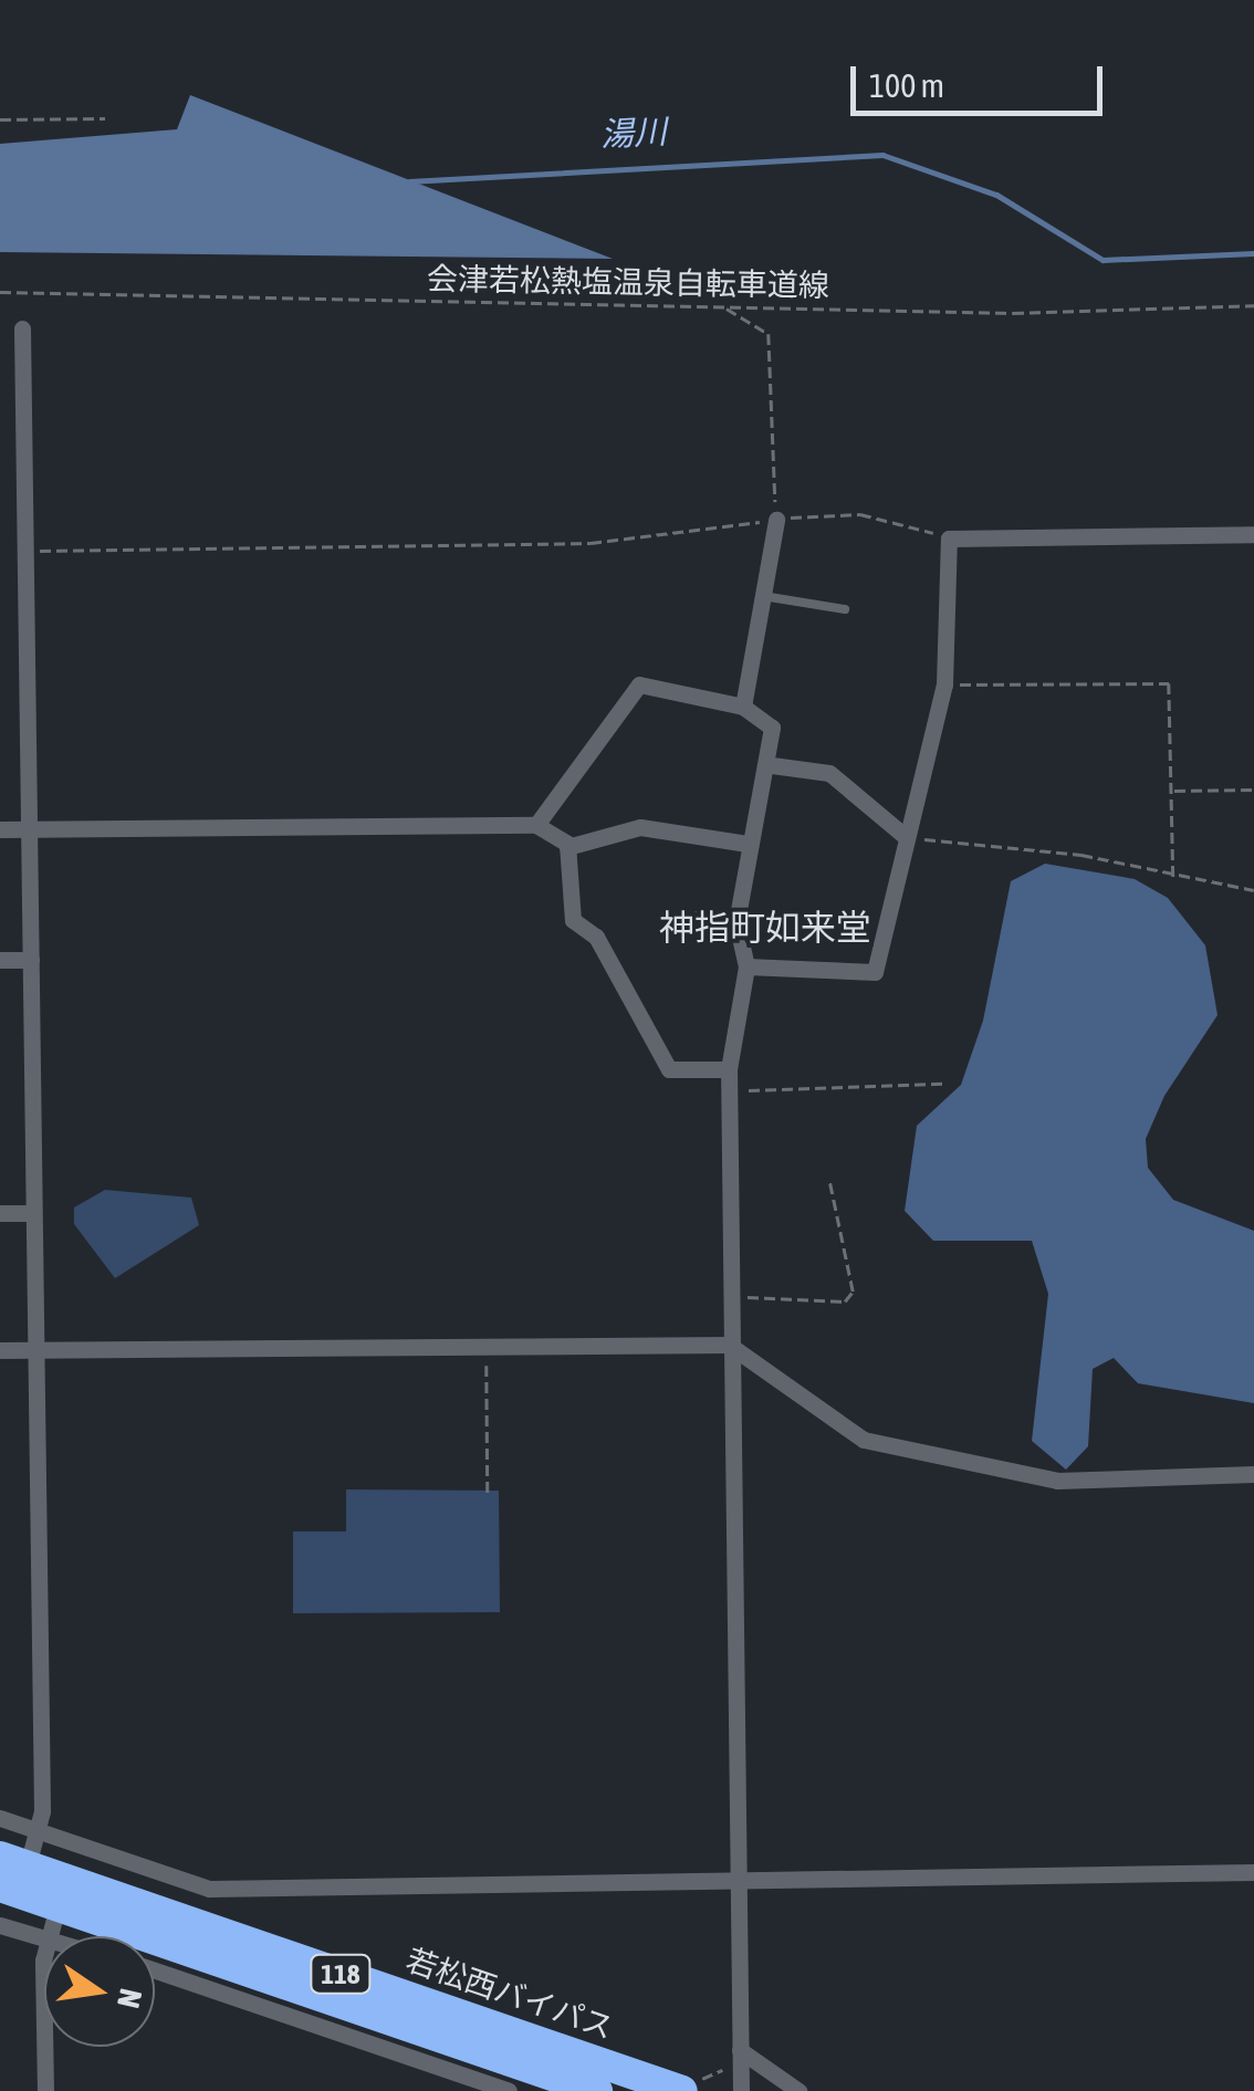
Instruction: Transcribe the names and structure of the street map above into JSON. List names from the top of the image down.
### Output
{
  "streets": {
    "highway": ["118", "若松西バイパス"],
    "path": ["会津若松熱塩温泉自転車道線"]
  },
  "districts": ["神指町如来堂"],
  "water": ["湯川"],
  "scale_bar": "100 m",
  "north": "right"
}
